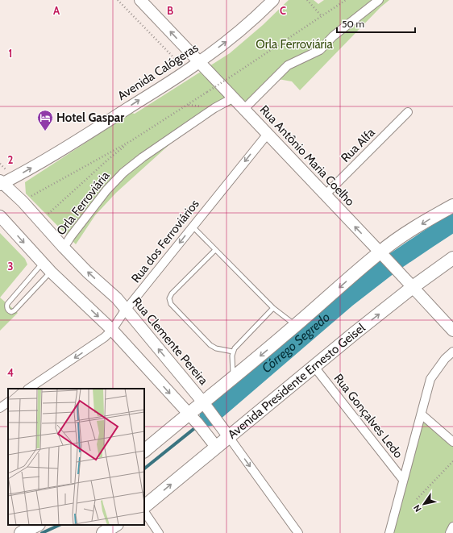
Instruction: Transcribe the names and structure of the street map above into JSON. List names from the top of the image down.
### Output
{
  "streets": {
    "main road": [
      "Avenida Calógeras",
      "Rua Antônio Maria Coelho",
      "Rua Clemente Pereira",
      "Avenida Presidente Ernesto Geisel"
    ],
    "street": [
      "Rua Alfa",
      "Orla Ferroviária",
      "Rua dos Ferroviários",
      "Rua Gonçalves Ledo"
    ]
  },
  "crossings": [
    ["Avenida Calógeras", "Rua Antônio Maria Coelho"],
    ["Avenida Calógeras", "Rua Clemente Pereira"],
    ["Rua Alfa", "Rua Antônio Maria Coelho"],
    ["Rua Antônio Maria Coelho", "Orla Ferroviária"],
    ["Rua Antônio Maria Coelho", "Rua dos Ferroviários"],
    ["Rua Antônio Maria Coelho", "Avenida Presidente Ernesto Geisel"],
    ["Orla Ferroviária", "Rua Clemente Pereira"],
    ["Rua dos Ferroviários", "Rua Clemente Pereira"],
    ["Rua Clemente Pereira", "Avenida Presidente Ernesto Geisel"],
    ["Avenida Presidente Ernesto Geisel", "Rua Gonçalves Ledo"]
  ],
  "one_way": ["Avenida Calógeras", "Rua Antônio Maria Coelho", "Rua dos Ferroviários"],
  "water": ["Córrego Segredo"],
  "parks": ["Orla Ferroviária"],
  "places": {
    "hotel": ["Hotel Gaspar"]
  },
  "scale_bar": "50 m",
  "north": "bottom left",
  "grid": {
    "columns": ["A", "B", "C"],
    "rows": [
      "1",
      "2",
      "3",
      "4"
    ]
  }
}
